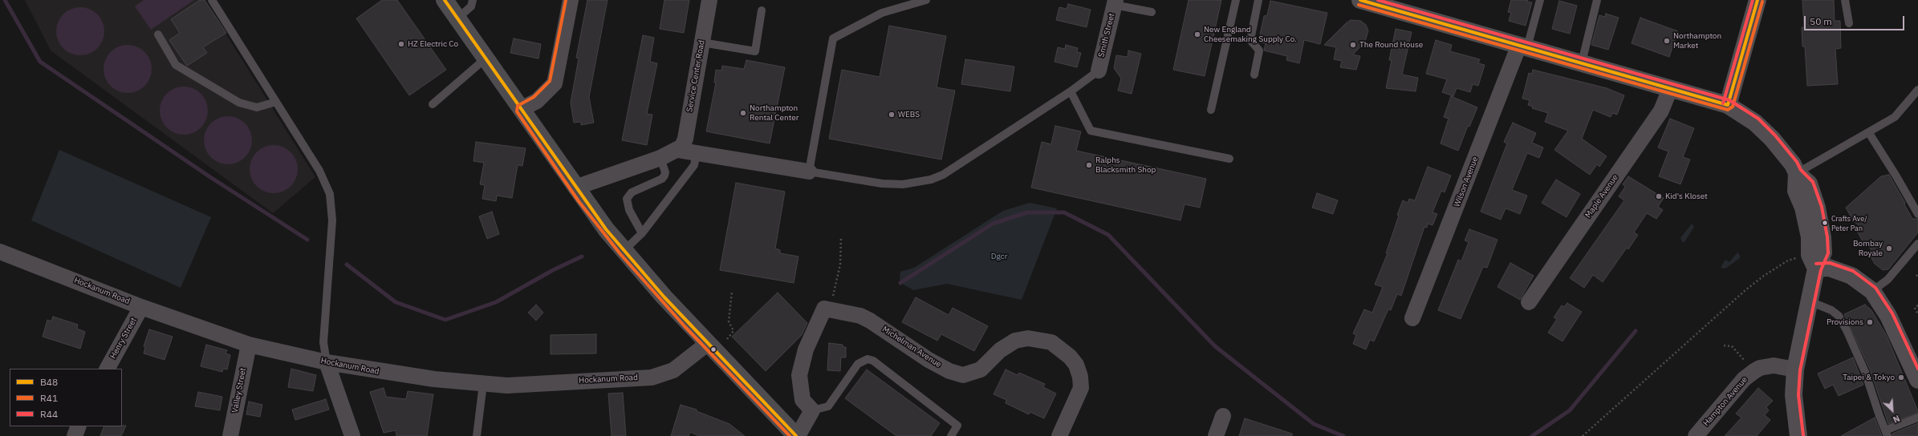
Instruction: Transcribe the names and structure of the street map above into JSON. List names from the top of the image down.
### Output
{
  "streets": {
    "street": [
      "Smith Street",
      "Service Center Road",
      "Wilson Avenue",
      "Maple Avenue",
      "Hockanum Road",
      "Henry Street",
      "Michelman Avenue",
      "Valley Street",
      "Hampton Avenue"
    ]
  },
  "crossings": [
    ["Hockanum Road", "Henry Street"],
    ["Hockanum Road", "Valley Street"]
  ],
  "parks": ["Dgcr"],
  "places": [
    "New England Cheesemaking Supply Co.",
    "Northampton Market",
    "HZ Electric Co",
    "The Round House",
    "Northampton Rental Center",
    "WEBS",
    "Ralphs Blacksmith Shop",
    "Kid's Kloset",
    "Crafts Ave/ Peter Pan",
    "Bombay Royale",
    "Provisions",
    "Taipei & Tokyo"
  ],
  "lines": ["transit line B48", "transit line R41", "transit line R44"],
  "legend": ["B48", "R41", "R44"],
  "scale_bar": "50 m",
  "north": "bottom right"
}
